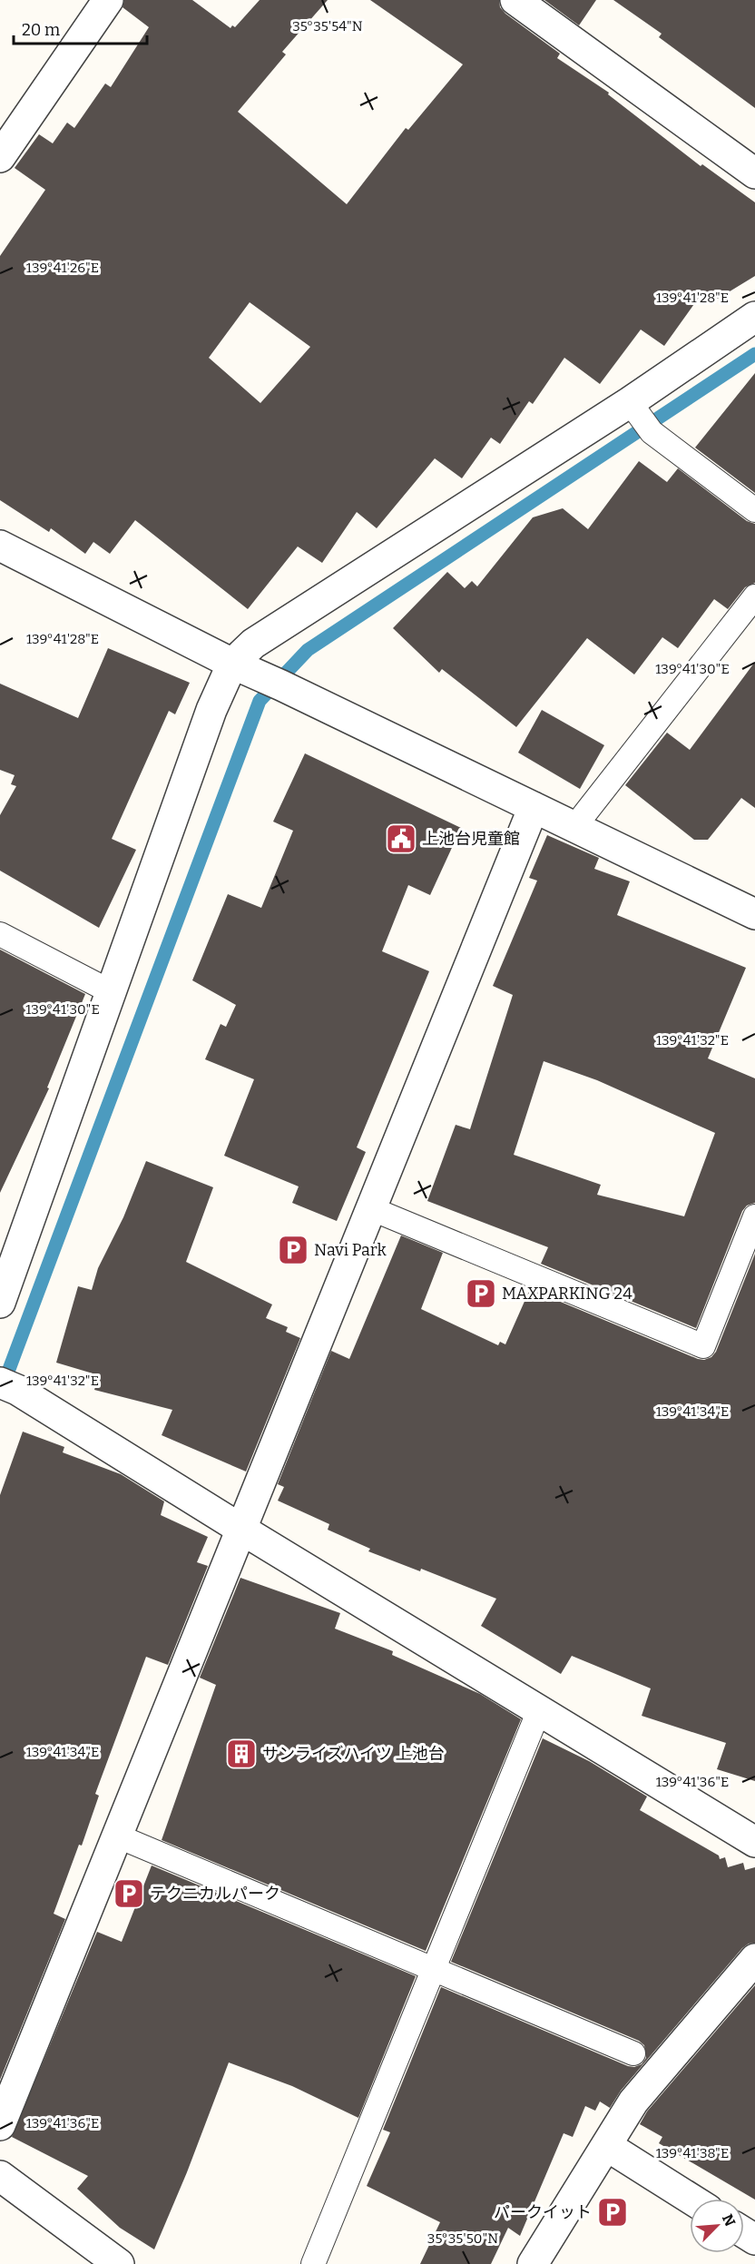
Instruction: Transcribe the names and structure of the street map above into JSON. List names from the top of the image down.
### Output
{
  "places": {
    "public building": ["上池台児童館"],
    "parking": [
      "Navi Park",
      "MAXPARKING 24",
      "テクニカルパーク",
      "パークイット"
    ],
    "building": ["サンライズハイツ 上池台"]
  },
  "scale_bar": "20 m",
  "north": "top right",
  "coordinates": [
    "35°35'54\"N",
    "139°41'26\"E",
    "139°41'28\"E",
    "139°41'30\"E",
    "139°41'32\"E",
    "139°41'34\"E",
    "139°41'36\"E",
    "139°41'38\"E",
    "35°35'50\"N"
  ]
}
